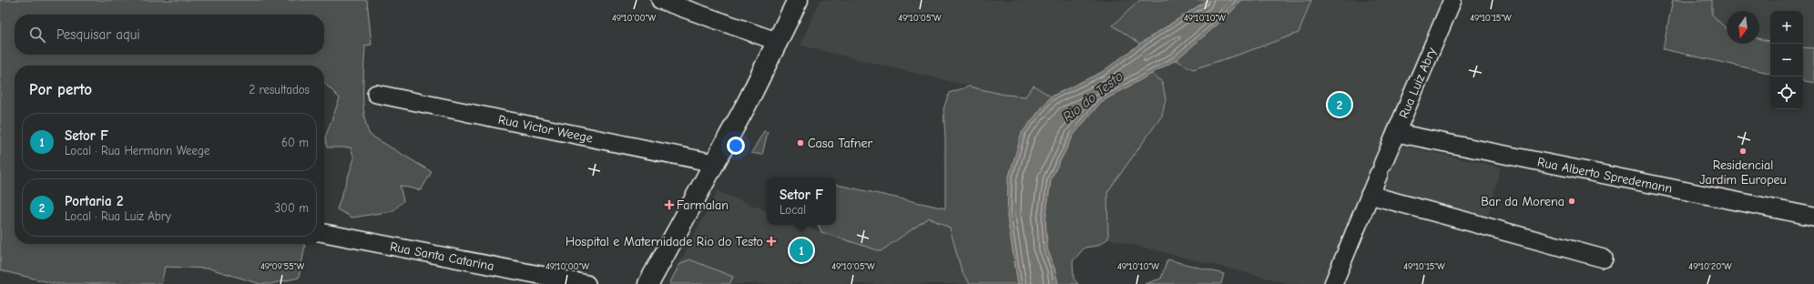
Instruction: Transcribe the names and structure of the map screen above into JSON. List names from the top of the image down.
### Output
{
  "streets": {
    "street": [
      "Rua Luiz Abry",
      "Rua Victor Weege",
      "Rua Alberto Spredemann",
      "Rua Santa Catarina"
    ]
  },
  "crossings": [
    ["Rua Luiz Abry", "Rua Alberto Spredemann"]
  ],
  "water": ["Rio do Testo"],
  "places": {
    "other": ["Casa Tafner", "Residencial Jardim Europeu", "Bar da Morena"],
    "health": ["Farmalan", "Hospital e Maternidade Rio do Testo"]
  },
  "north": "bottom",
  "page": {
    "map_buttons": ["+", "−"],
    "search": "Pesquisar aqui",
    "heading": ["Por perto", "2 resultados"],
    "pins": ["2", "1"],
    "list": [
      {
        "mark": "1",
        "name": "Setor F",
        "note": "Local · Rua Hermann Weege",
        "value": "60 m"
      },
      {
        "mark": "2",
        "name": "Portaria 2",
        "note": "Local · Rua Luiz Abry",
        "value": "300 m"
      }
    ],
    "popup": ["Setor F", "Local"]
  },
  "coordinates": [
    "49°10'00\"W",
    "49°10'05\"W",
    "49°10'10\"W",
    "49°10'15\"W",
    "49°09'55\"W",
    "49°10'20\"W"
  ]
}
